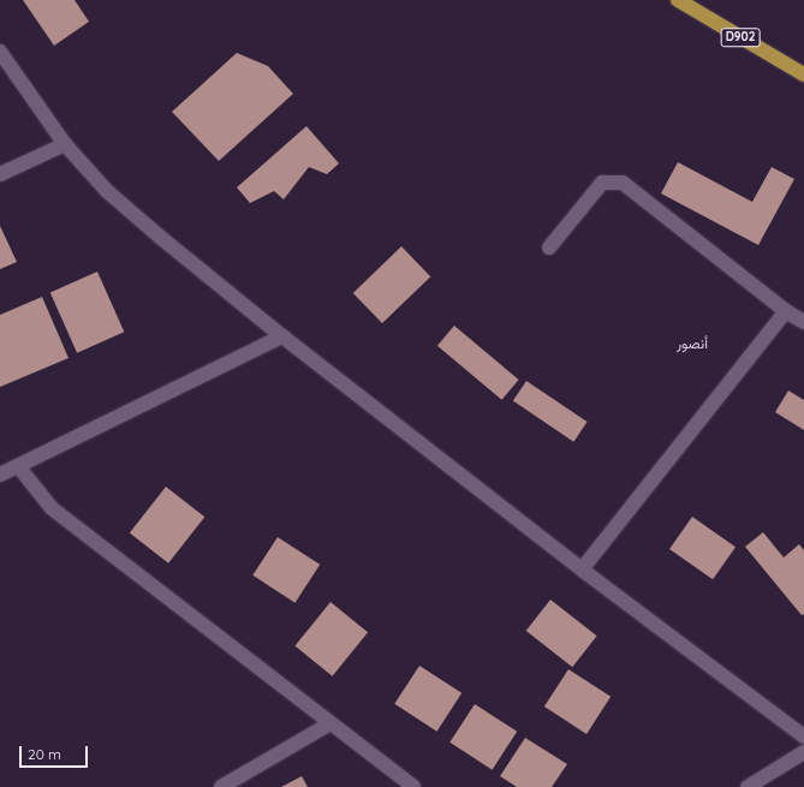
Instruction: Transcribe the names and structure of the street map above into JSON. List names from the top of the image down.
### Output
{
  "streets": {
    "main road": ["D902"]
  },
  "districts": ["أنصور"],
  "scale_bar": "20 m"
}
